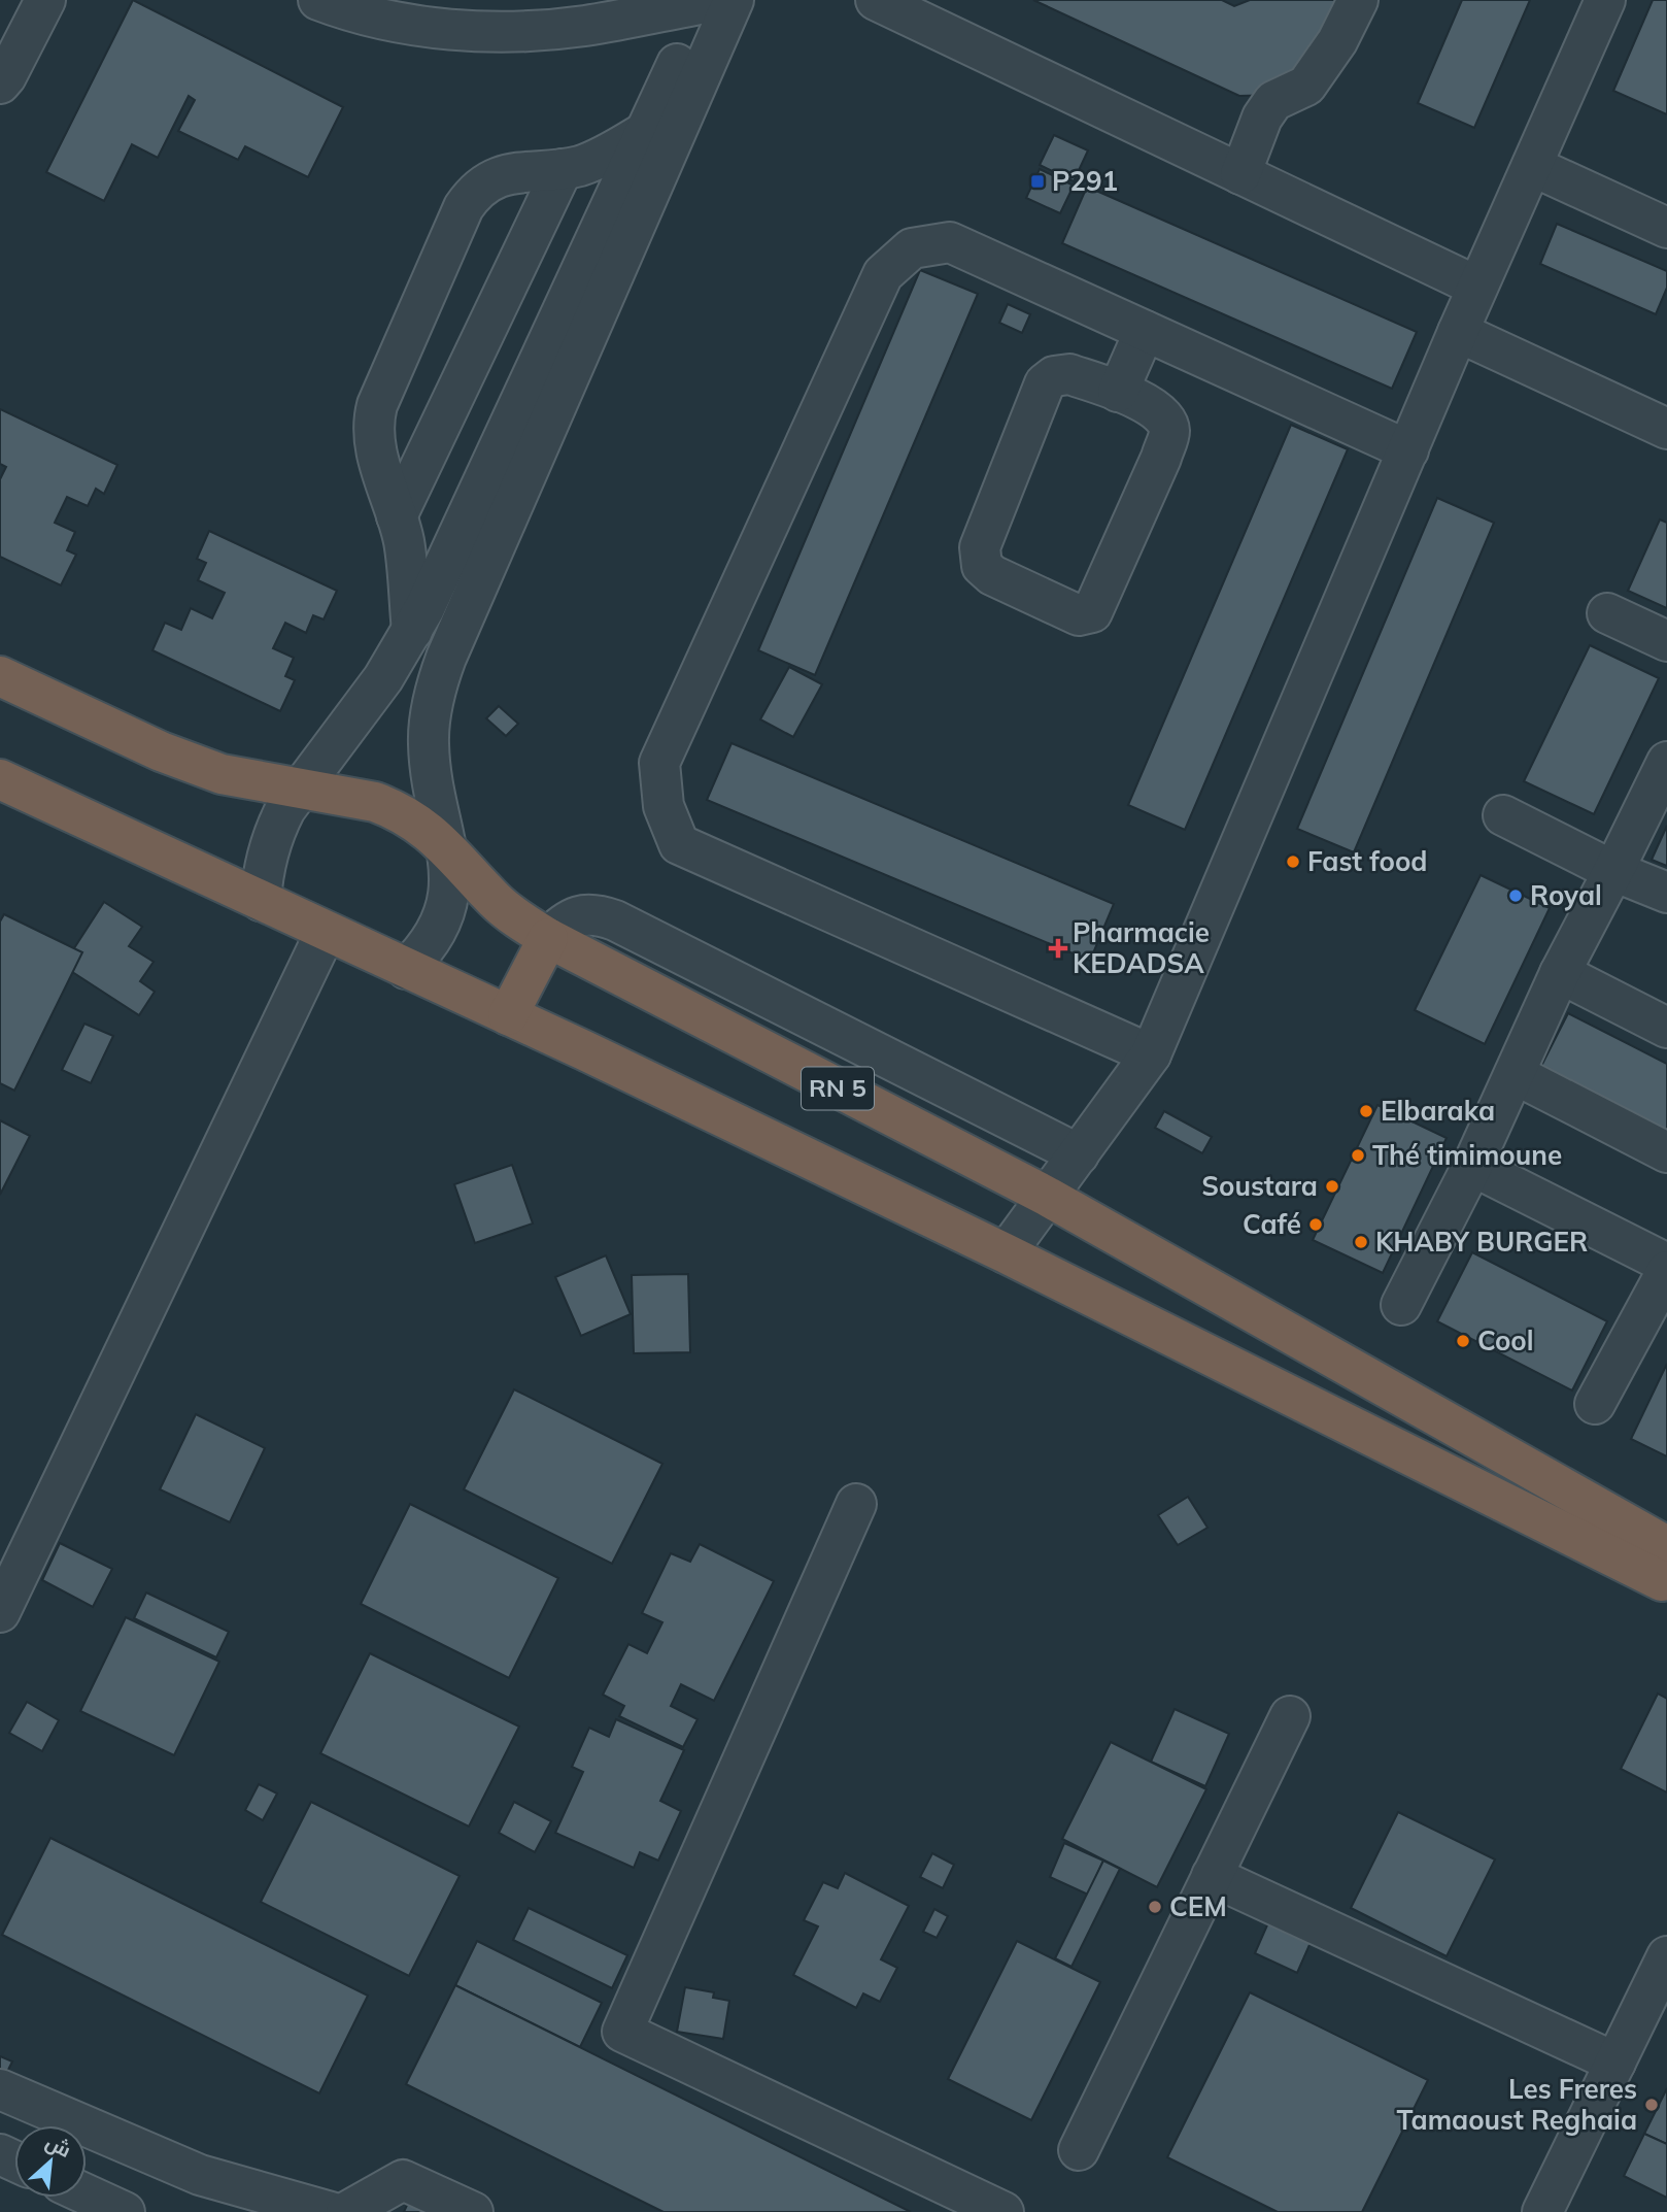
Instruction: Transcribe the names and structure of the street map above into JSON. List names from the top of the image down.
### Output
{
  "streets": {
    "highway": ["RN 5"]
  },
  "places": {
    "transit": ["P291"],
    "other": [
      "Fast food",
      "Royal",
      "Elbaraka",
      "Thé timimoune",
      "Soustara",
      "Café",
      "KHABY BURGER",
      "Cool",
      "CEM",
      "Les Freres Tamaoust Reghaia"
    ],
    "health": ["Pharmacie KEDADSA"]
  },
  "north": "top right"
}
